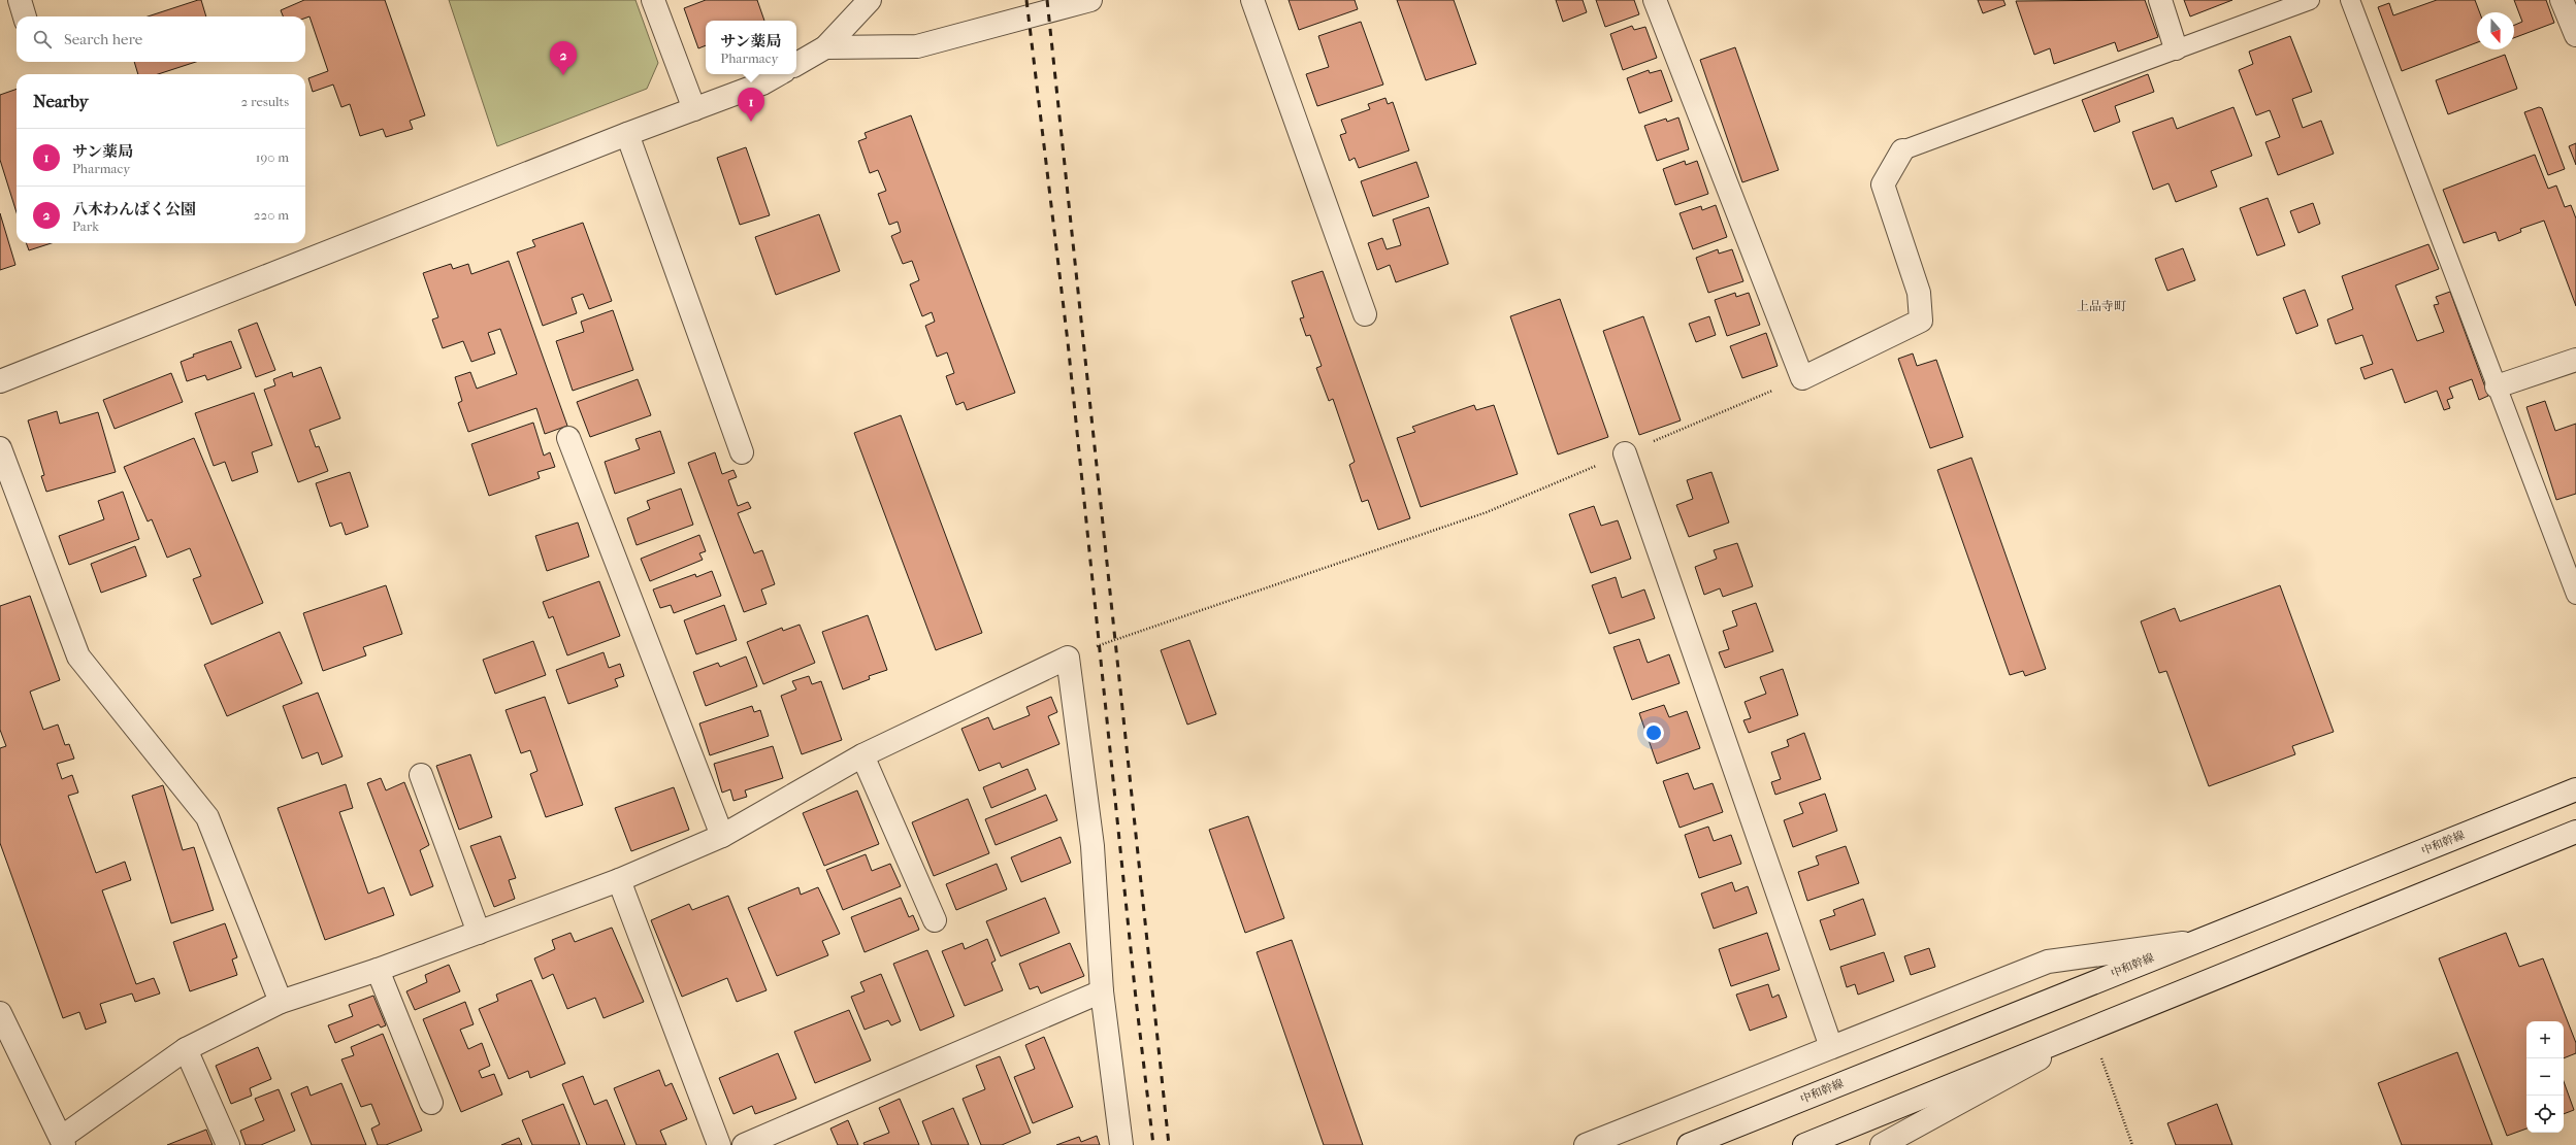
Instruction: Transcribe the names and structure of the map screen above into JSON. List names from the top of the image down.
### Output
{
  "streets": {
    "street": ["中和幹線"]
  },
  "districts": ["上品寺町"],
  "north": "bottom",
  "page": {
    "search": "Search here",
    "popup": ["サン薬局", "Pharmacy"],
    "pins": ["2", "1"],
    "heading": ["Nearby", "2 results"],
    "list": [
      {
        "mark": "1",
        "name": "サン薬局",
        "note": "Pharmacy",
        "value": "190 m"
      },
      {
        "mark": "2",
        "name": "八木わんぱく公園",
        "note": "Park",
        "value": "220 m"
      }
    ],
    "map_buttons": ["+", "−"]
  }
}
